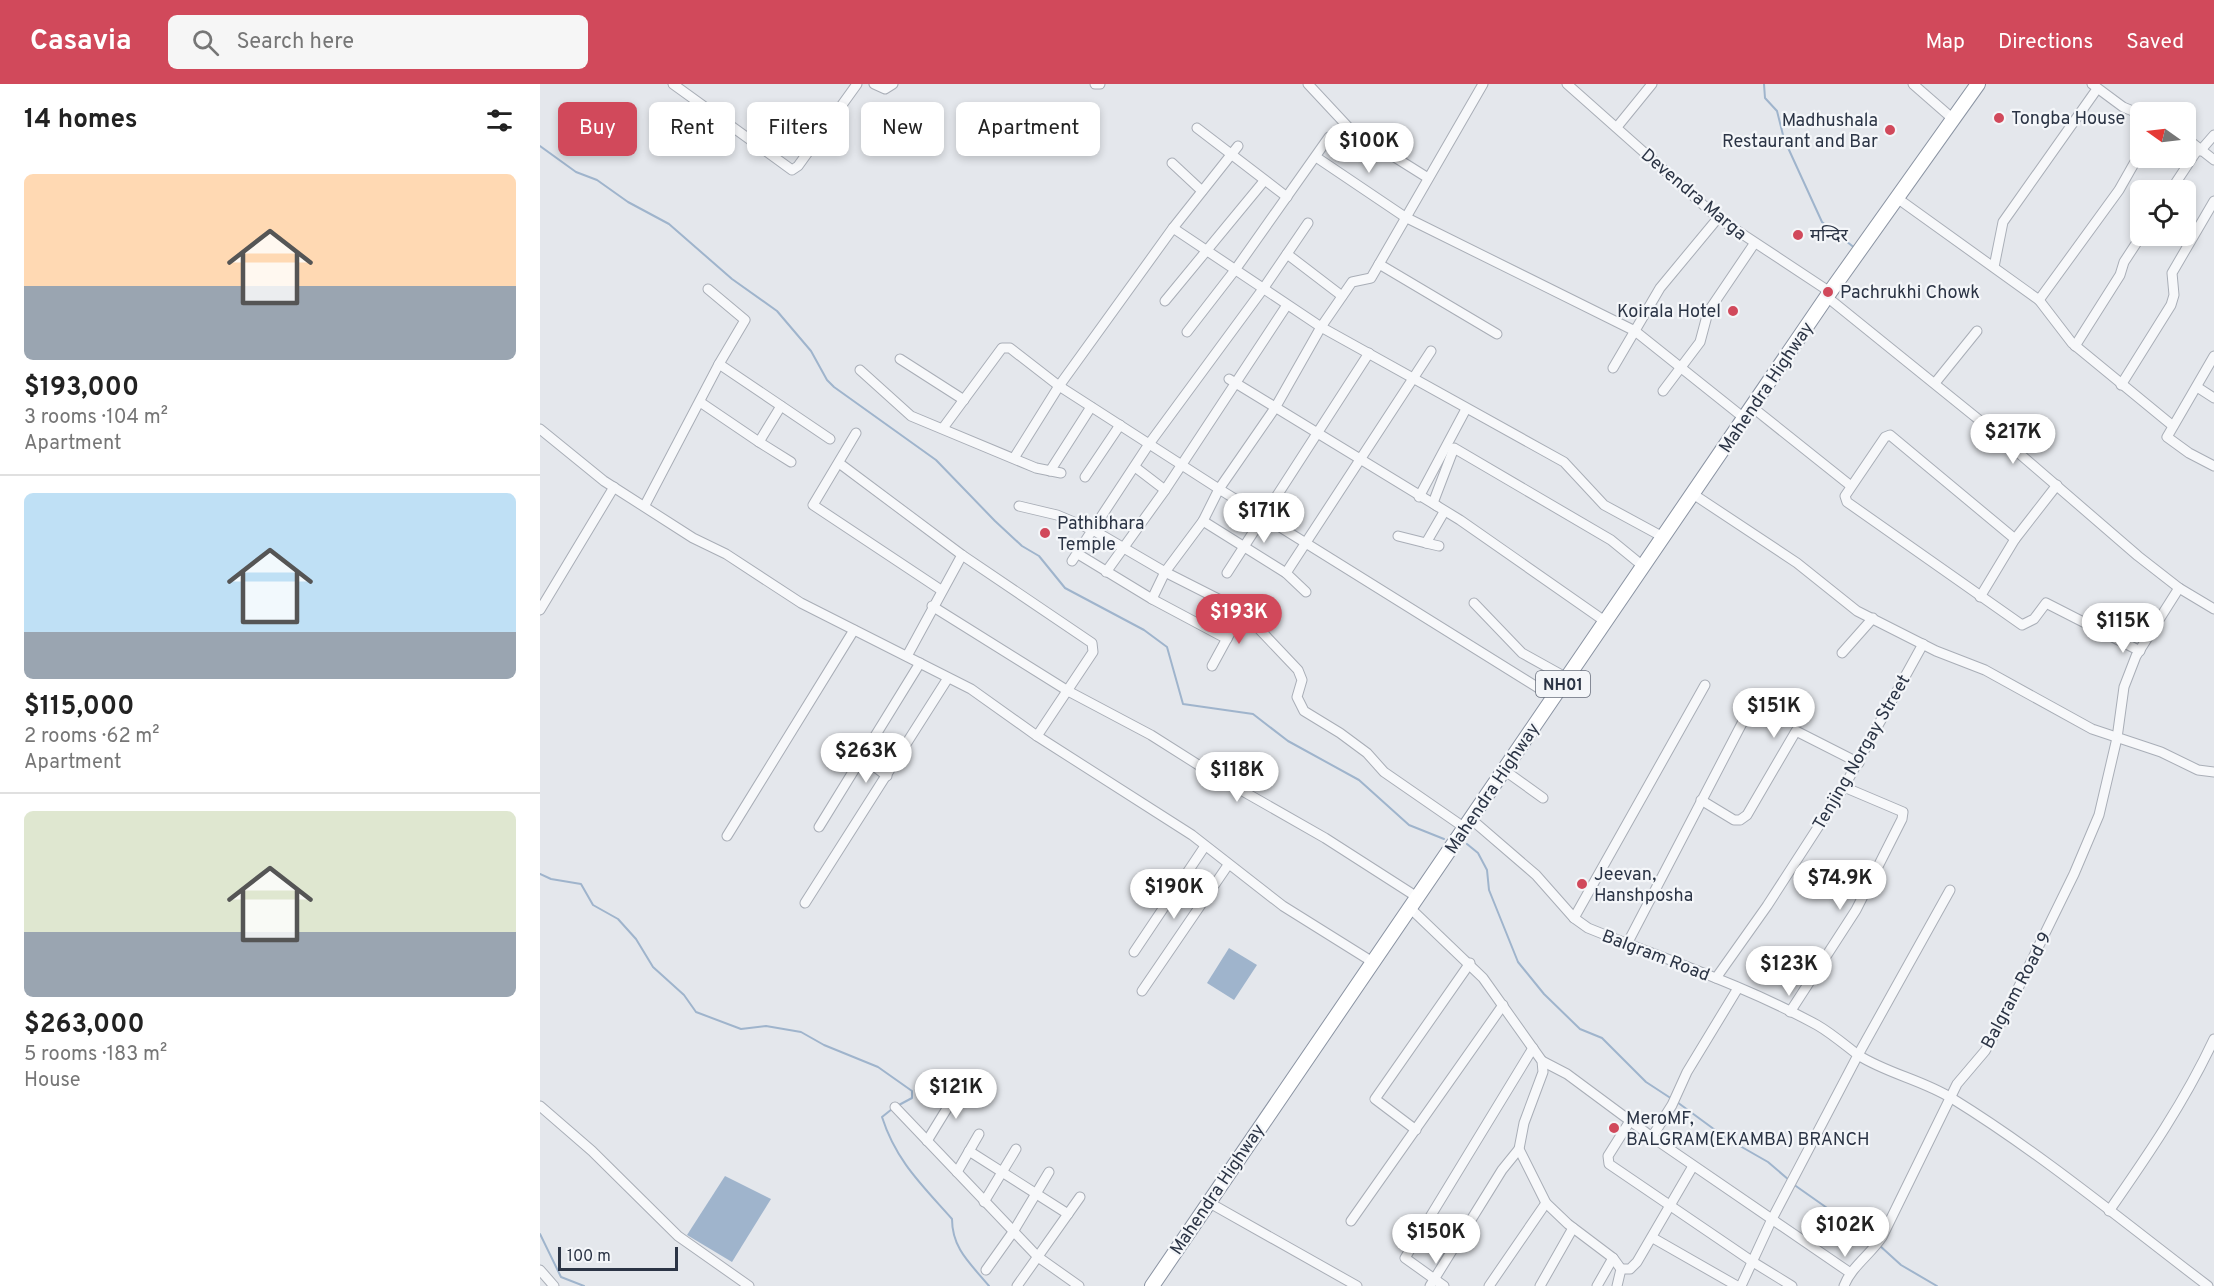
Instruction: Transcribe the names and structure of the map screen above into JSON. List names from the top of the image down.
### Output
{
  "streets": {
    "highway": ["Mahendra Highway", "NH01"],
    "street": [
      "Devendra Marga",
      "Tenjing Norgay Street",
      "Balgram Road",
      "Balgram Road 9"
    ]
  },
  "crossings": [
    ["Devendra Marga", "Mahendra Highway"],
    ["Devendra Marga", "Balgram Road 9"],
    ["Mahendra Highway", "Balgram Road"],
    ["Tenjing Norgay Street", "Balgram Road"],
    ["Balgram Road", "Balgram Road 9"]
  ],
  "places": [
    "Tongba House",
    "Madhushala Restaurant and Bar",
    "मन्दिर",
    "Pachrukhi Chowk",
    "Koirala Hotel",
    "Pathibhara Temple",
    "Jeevan, Hanshposha",
    "MeroMF, BALGRAM(EKAMBA) BRANCH"
  ],
  "scale_bar": "100 m",
  "north": "left",
  "page": {
    "header": "Casavia",
    "search": "Search here",
    "nav": ["Map", "Directions", "Saved"],
    "heading": "14 homes",
    "chip": [
      "Buy",
      "Rent",
      "Filters",
      "New",
      "Apartment"
    ],
    "price": [
      "$100K",
      "$217K",
      "$171K",
      "$193K",
      "$115K",
      "$151K",
      "$263K",
      "$118K",
      "$74.9K",
      "$190K",
      "$123K",
      "$121K",
      "$102K",
      "$150K"
    ],
    "list": [
      {
        "name": "$193,000",
        "note": "3 rooms · 104 m² · Apartment"
      },
      {
        "name": "$115,000",
        "note": "2 rooms · 62 m² · Apartment"
      },
      {
        "name": "$263,000",
        "note": "5 rooms · 183 m² · House"
      }
    ],
    "scale": "100 m"
  }
}
